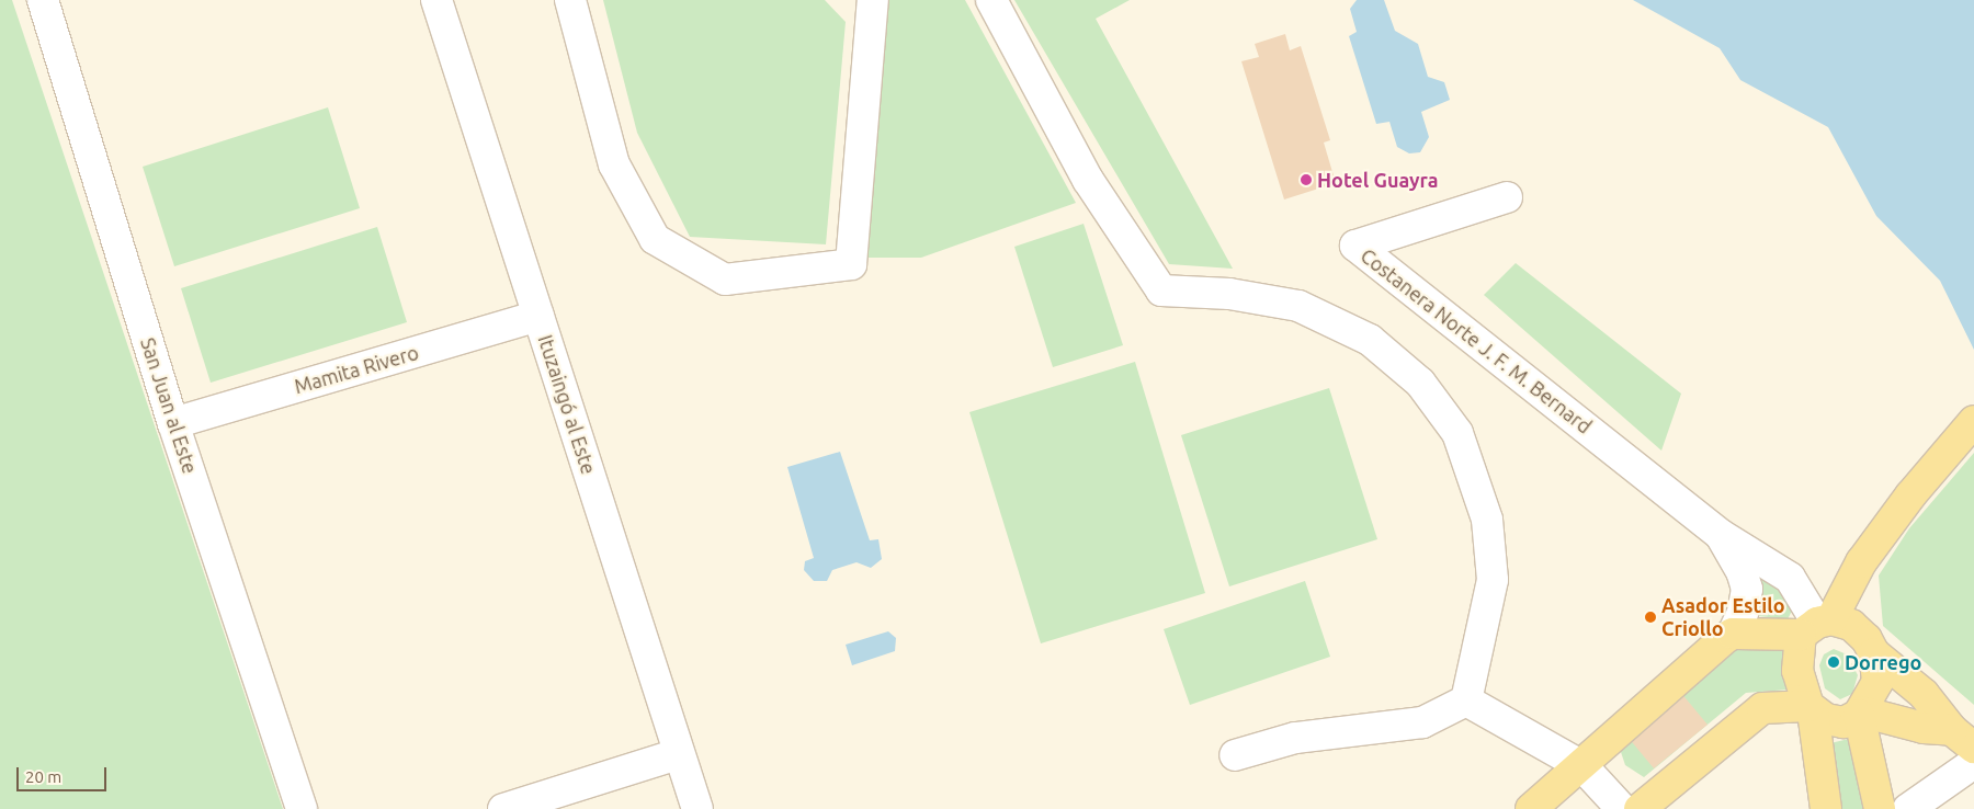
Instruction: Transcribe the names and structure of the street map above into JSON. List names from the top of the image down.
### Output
{
  "streets": {
    "street": [
      "Costanera Norte J. F. M. Bernard",
      "Mamita Rivero",
      "Ituzaingó al Este",
      "San Juan al Este"
    ]
  },
  "crossings": [
    ["Mamita Rivero", "Ituzaingó al Este"],
    ["Mamita Rivero", "San Juan al Este"]
  ],
  "places": ["Hotel Guayra", "Asador Estilo Criollo", "Dorrego"],
  "scale_bar": "20 m"
}
